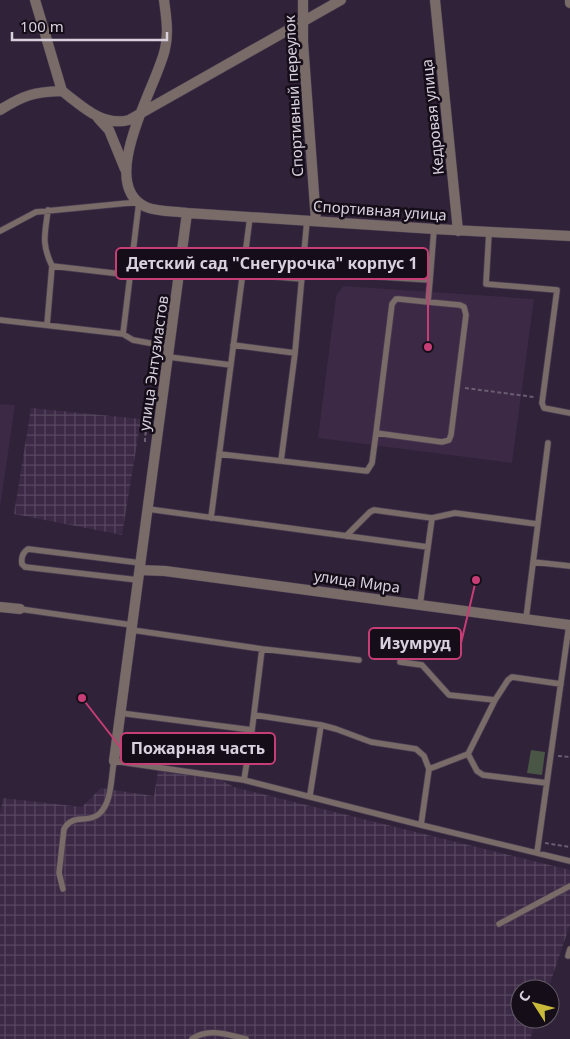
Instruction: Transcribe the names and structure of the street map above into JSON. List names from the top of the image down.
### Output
{
  "streets": {
    "street": [
      "Спортивный переулок",
      "Кедровая улица",
      "Спортивная улица",
      "улица Энтузиастов",
      "улица Мира"
    ]
  },
  "crossings": [
    ["Спортивный переулок", "Спортивная улица"],
    ["Кедровая улица", "Спортивная улица"],
    ["Спортивная улица", "улица Энтузиастов"],
    ["улица Энтузиастов", "улица Мира"]
  ],
  "places": ["Детский сад \"Снегурочка\" корпус 1", "Изумруд", "Пожарная часть"],
  "scale_bar": "100 m",
  "north": "top left"
}
